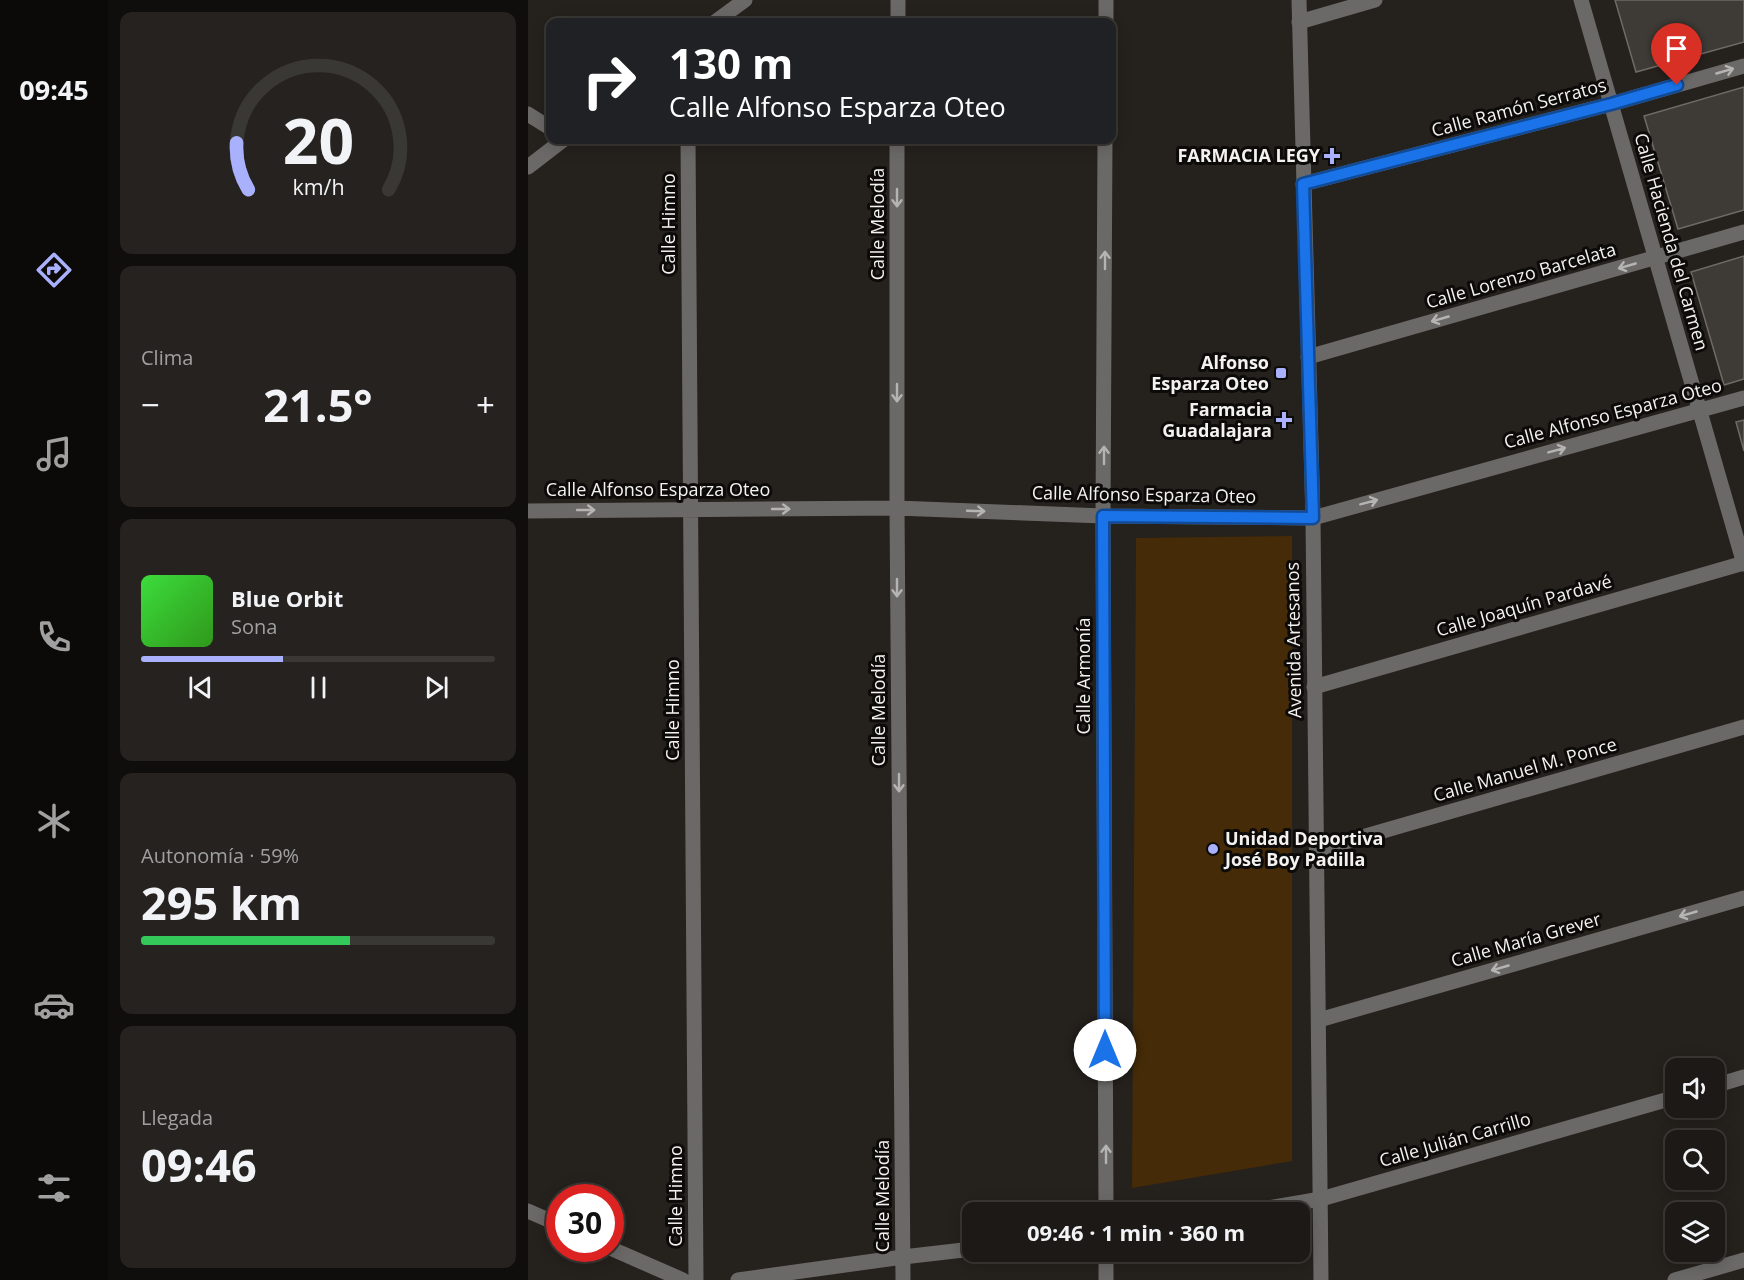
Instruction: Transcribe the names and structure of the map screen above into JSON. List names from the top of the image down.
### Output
{
  "streets": {
    "street": [
      "Calle Ramón Serratos",
      "Calle Himno",
      "Calle Melodía",
      "Calle Hacienda del Carmen",
      "Calle Lorenzo Barcelata",
      "Calle Alfonso Esparza Oteo",
      "Calle Joaquín Pardavé",
      "Avenida Artesanos",
      "Calle Armonía",
      "Calle Manuel M. Ponce",
      "Calle María Grever",
      "Calle Julián Carrillo"
    ]
  },
  "crossings": [
    ["Calle Ramón Serratos", "Calle Hacienda del Carmen"],
    ["Calle Ramón Serratos", "Avenida Artesanos"],
    ["Calle Himno", "Calle Alfonso Esparza Oteo"],
    ["Calle Melodía", "Calle Alfonso Esparza Oteo"],
    ["Calle Hacienda del Carmen", "Calle Lorenzo Barcelata"],
    ["Calle Hacienda del Carmen", "Calle Alfonso Esparza Oteo"],
    ["Calle Hacienda del Carmen", "Calle Joaquín Pardavé"],
    ["Calle Lorenzo Barcelata", "Avenida Artesanos"],
    ["Calle Alfonso Esparza Oteo", "Avenida Artesanos"],
    ["Calle Alfonso Esparza Oteo", "Calle Armonía"],
    ["Calle Joaquín Pardavé", "Avenida Artesanos"],
    ["Avenida Artesanos", "Calle Manuel M. Ponce"],
    ["Avenida Artesanos", "Calle María Grever"],
    ["Avenida Artesanos", "Calle Julián Carrillo"]
  ],
  "one_way": [
    "Calle Melodía",
    "Calle Lorenzo Barcelata",
    "Calle Alfonso Esparza Oteo",
    "Calle Armonía",
    "Calle María Grever"
  ],
  "places": {
    "health": ["FARMACIA LEGY", "Farmacia Guadalajara"],
    "transit": ["Alfonso Esparza Oteo"],
    "other": ["Unidad Deportiva José Boy Padilla"]
  },
  "page": {
    "tabs": "09:45",
    "turn": ["130 m", "Calle Alfonso Esparza Oteo"],
    "tile": [
      "Clima",
      ["Autonomía · 59%", "295 km"],
      ["Llegada", "09:46"]
    ],
    "heat": ["−", "21.5°", "+"],
    "song": ["Blue Orbit", "Sona"],
    "limit": "30",
    "trip": "09:46 · 1 min · 360 m",
    "gauge": ["20", "km/h"]
  }
}
